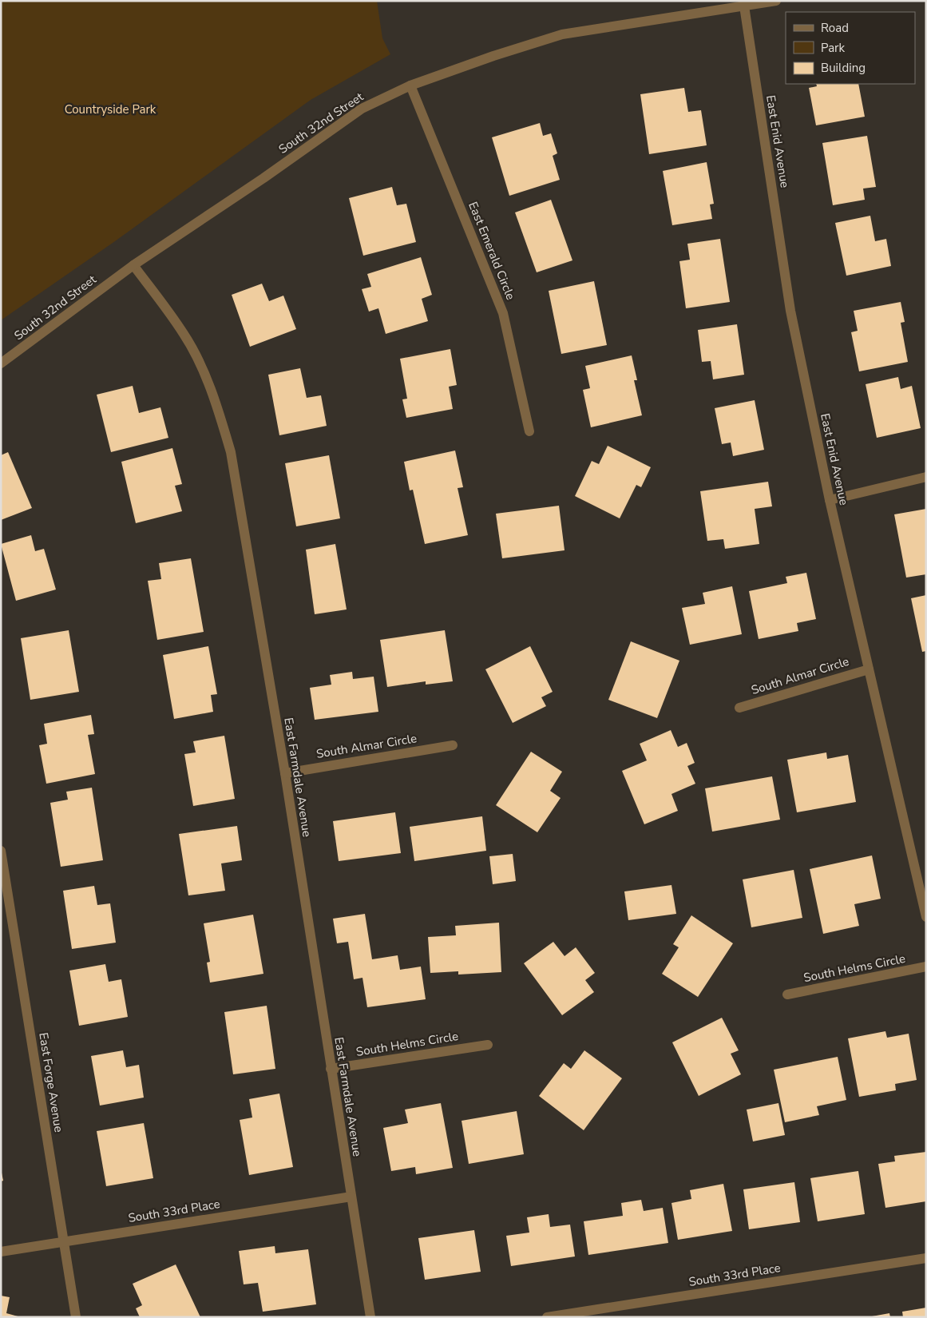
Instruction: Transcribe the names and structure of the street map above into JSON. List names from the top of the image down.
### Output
{
  "streets": {
    "street": [
      "South 32nd Street",
      "East Enid Avenue",
      "East Emerald Circle",
      "South Almar Circle",
      "East Farmdale Avenue",
      "South Helms Circle",
      "East Forge Avenue",
      "South 33rd Place"
    ]
  },
  "crossings": [
    ["South 32nd Street", "East Enid Avenue"],
    ["South 32nd Street", "East Emerald Circle"],
    ["South 32nd Street", "East Farmdale Avenue"],
    ["East Enid Avenue", "South Almar Circle"],
    ["South Almar Circle", "East Farmdale Avenue"],
    ["East Farmdale Avenue", "South Helms Circle"],
    ["East Farmdale Avenue", "South 33rd Place"],
    ["East Forge Avenue", "South 33rd Place"]
  ],
  "parks": ["Countryside Park"],
  "legend": ["Road", "Park", "Building"]
}
